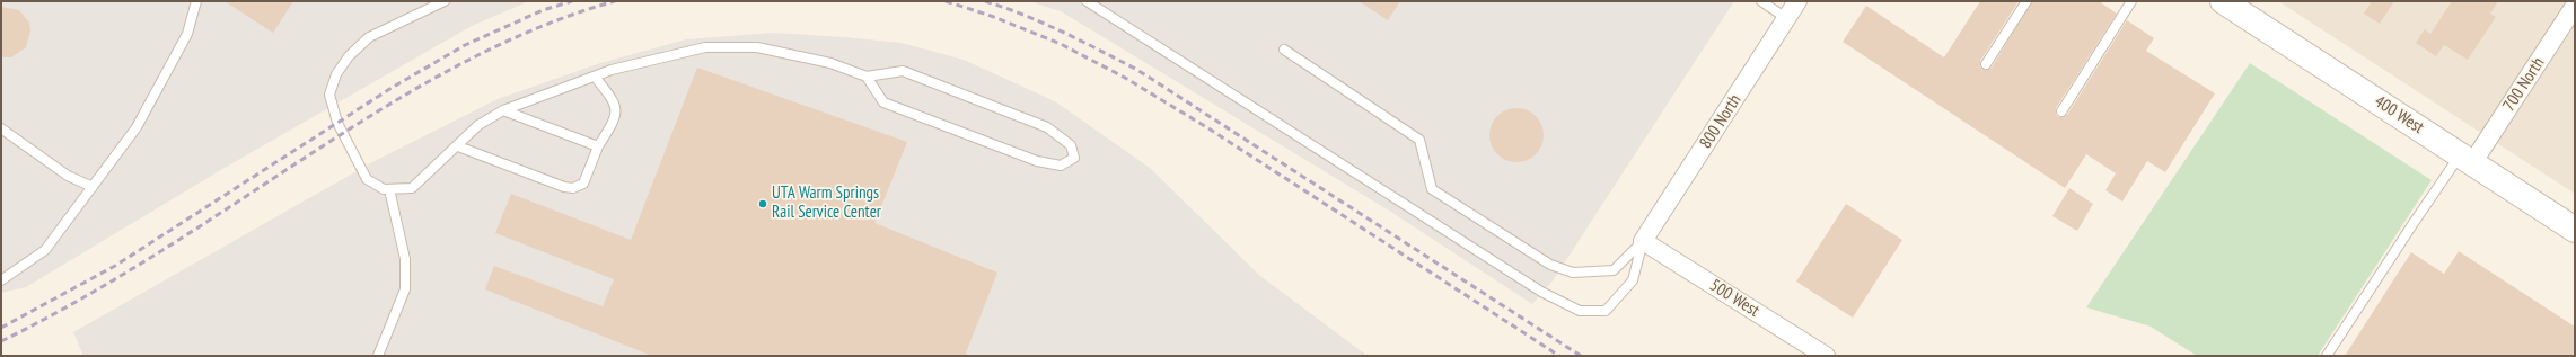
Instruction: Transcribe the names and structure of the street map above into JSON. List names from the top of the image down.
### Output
{
  "streets": {
    "street": [
      "700 North",
      "400 West",
      "800 North",
      "500 West"
    ]
  },
  "crossings": [
    ["700 North", "400 West"],
    ["800 North", "500 West"]
  ],
  "places": ["UTA Warm Springs Rail Service Center"]
}
